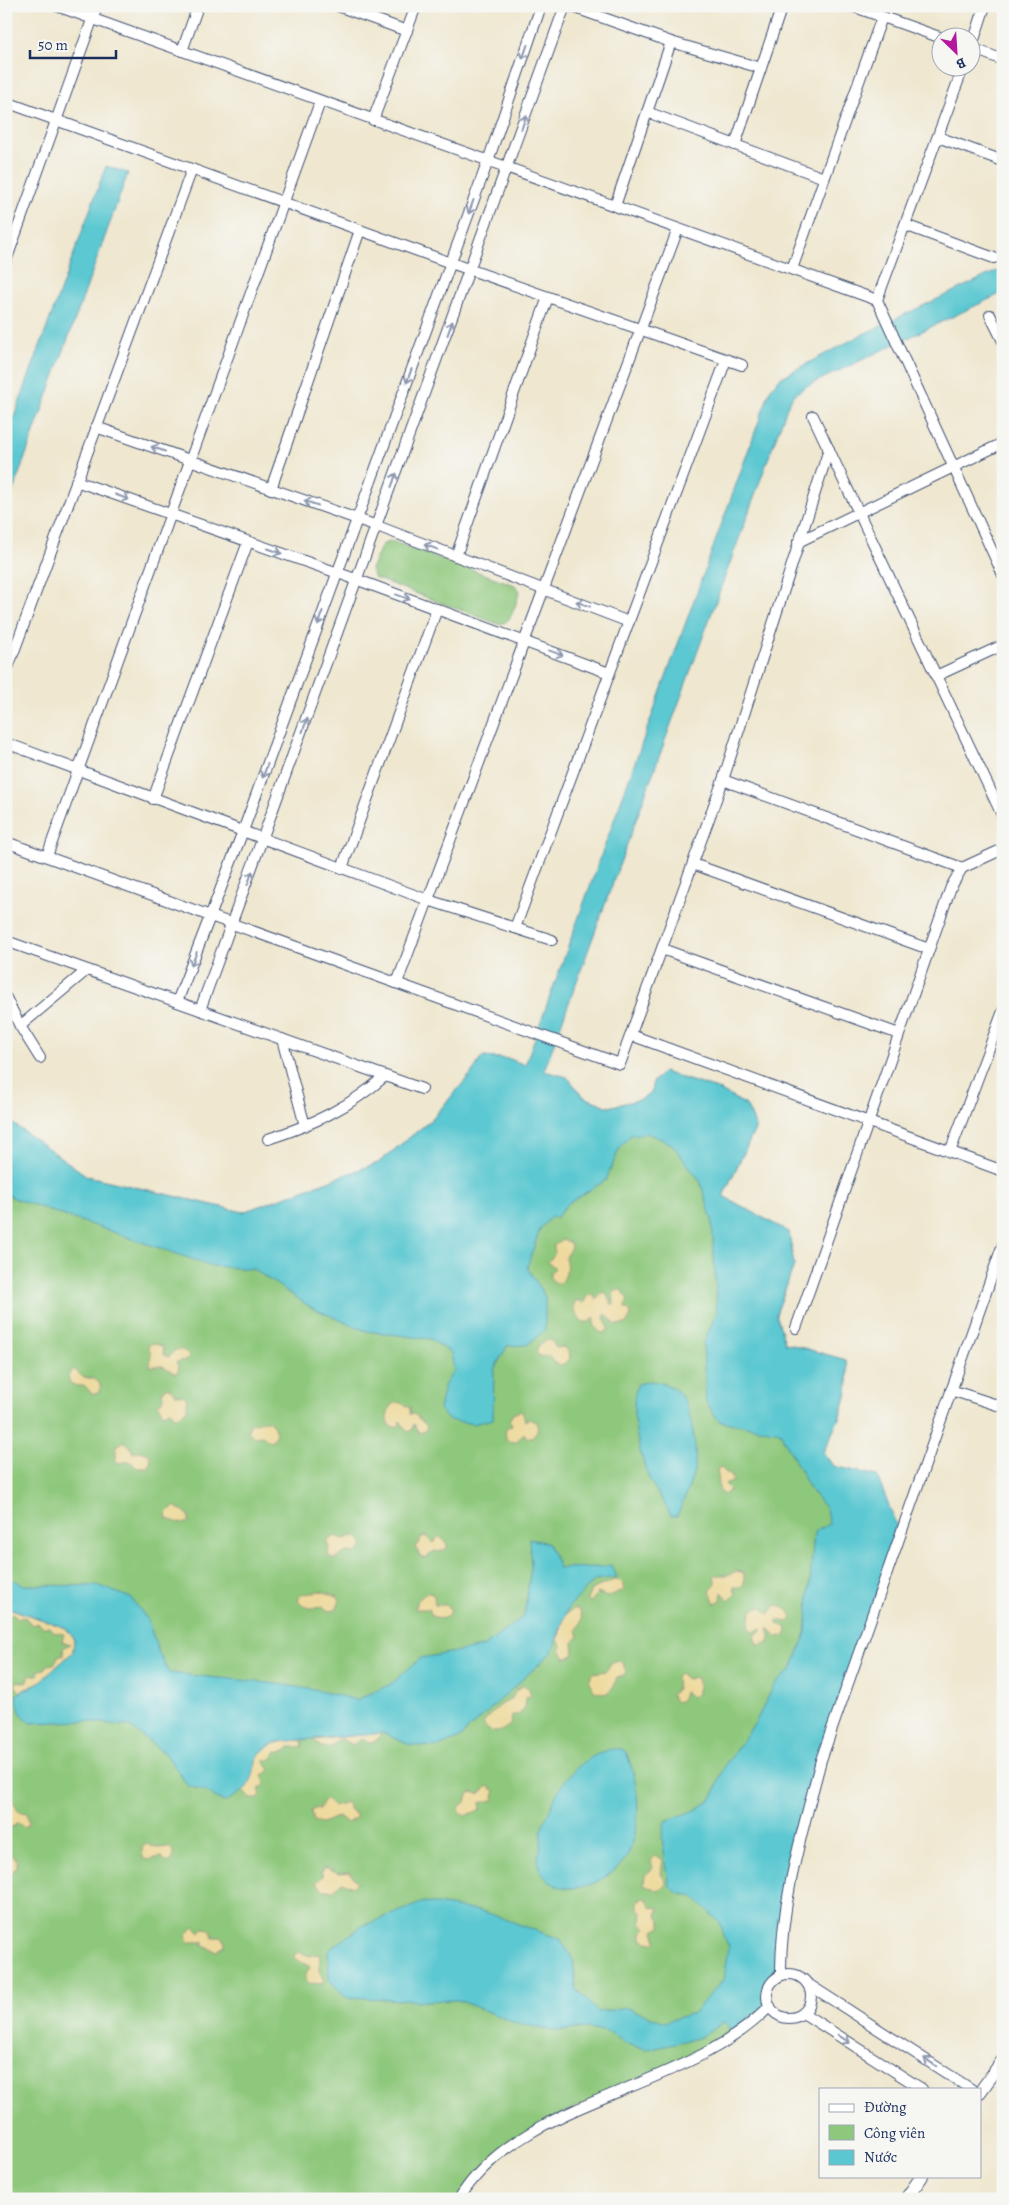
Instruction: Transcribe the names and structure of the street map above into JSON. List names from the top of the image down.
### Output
{
  "legend": ["Đường", "Công viên", "Nước"],
  "scale_bar": "50 m",
  "north": "bottom right"
}
